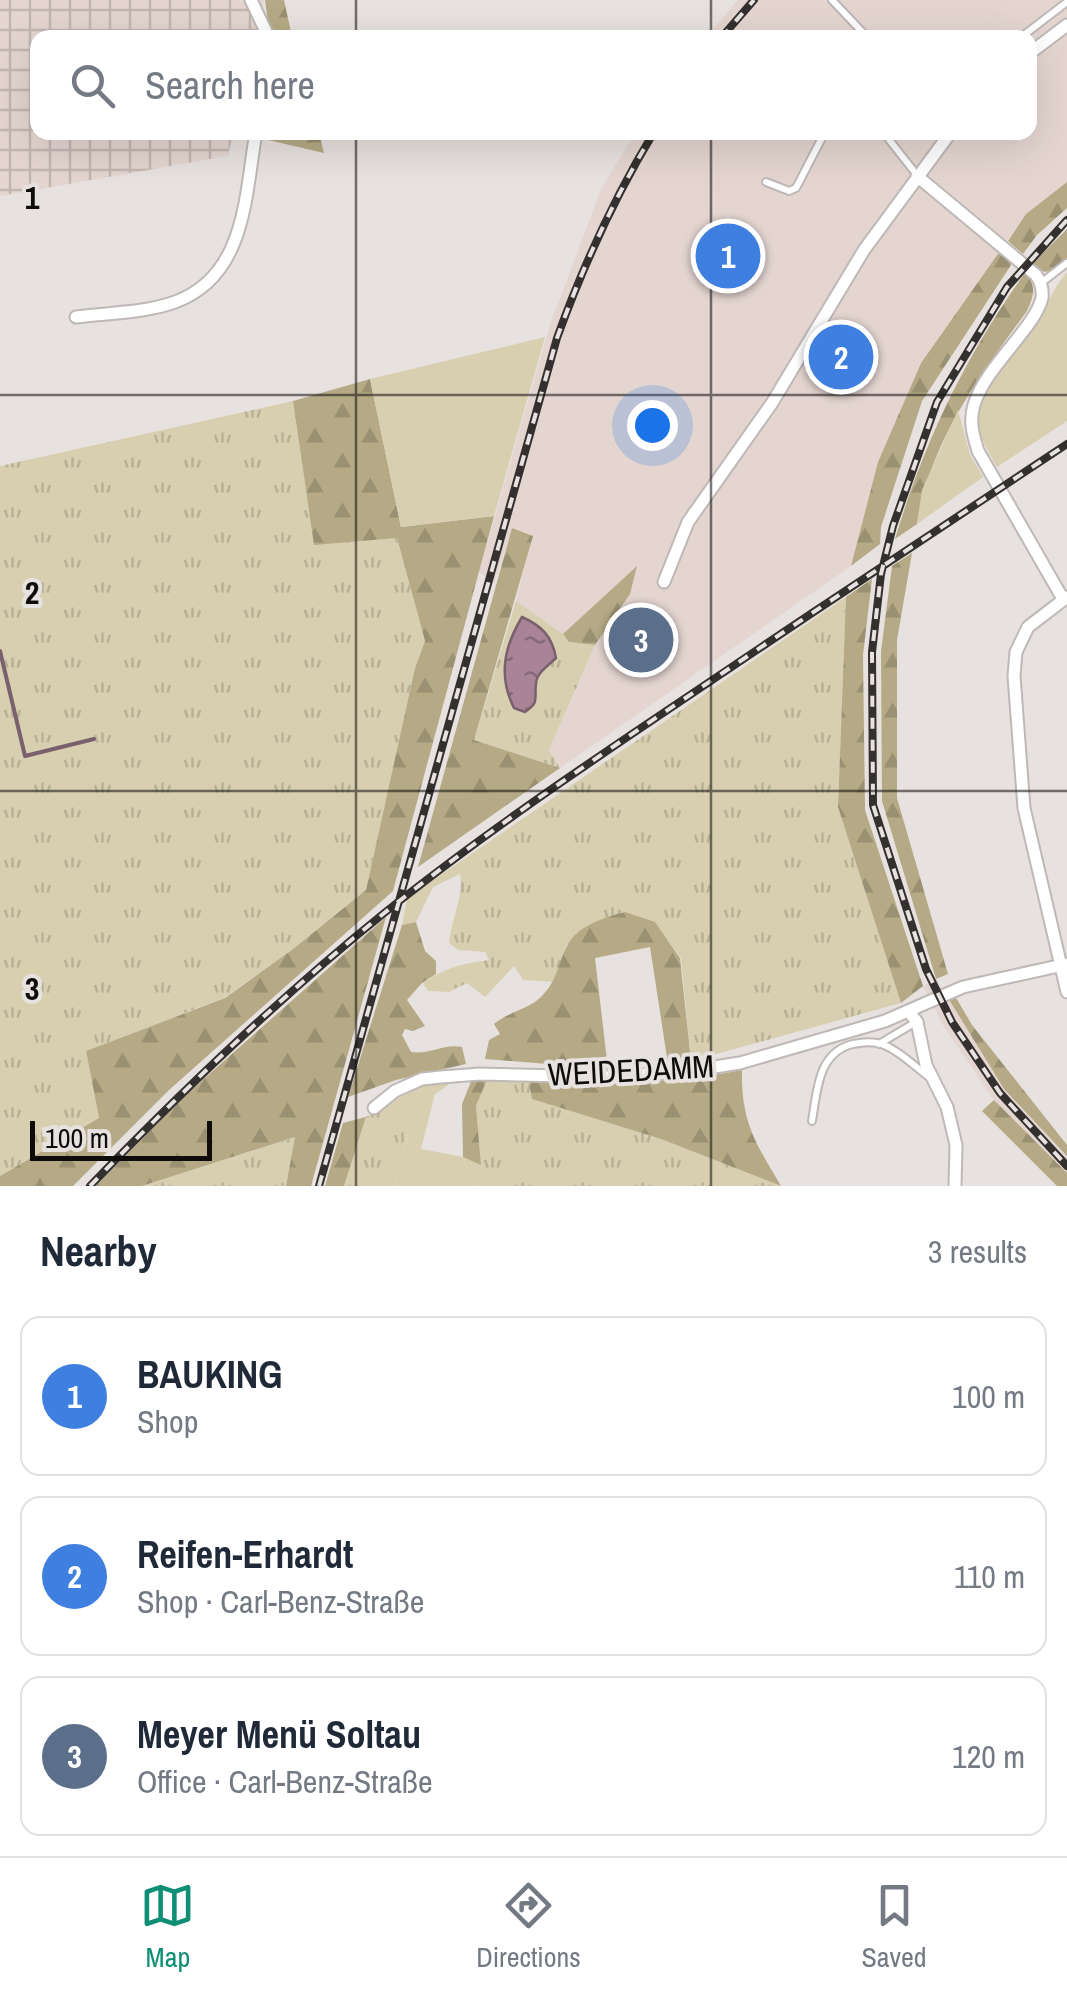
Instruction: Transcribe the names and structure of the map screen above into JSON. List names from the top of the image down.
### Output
{
  "streets": {
    "street": ["WEIDEDAMM"]
  },
  "scale_bar": "100 m",
  "page": {
    "search": "Search here",
    "pins": ["1", "2", "3"],
    "scale": "100 m",
    "heading": ["Nearby", "3 results"],
    "list": [
      {
        "mark": "1",
        "name": "BAUKING",
        "note": "Shop",
        "value": "100 m"
      },
      {
        "mark": "2",
        "name": "Reifen-Erhardt",
        "note": "Shop · Carl-Benz-Straße",
        "value": "110 m"
      },
      {
        "mark": "3",
        "name": "Meyer Menü Soltau",
        "note": "Office · Carl-Benz-Straße",
        "value": "120 m"
      }
    ],
    "nav": ["Map", "Directions", "Saved"]
  },
  "grid": {
    "rows": ["1", "2", "3"]
  }
}
